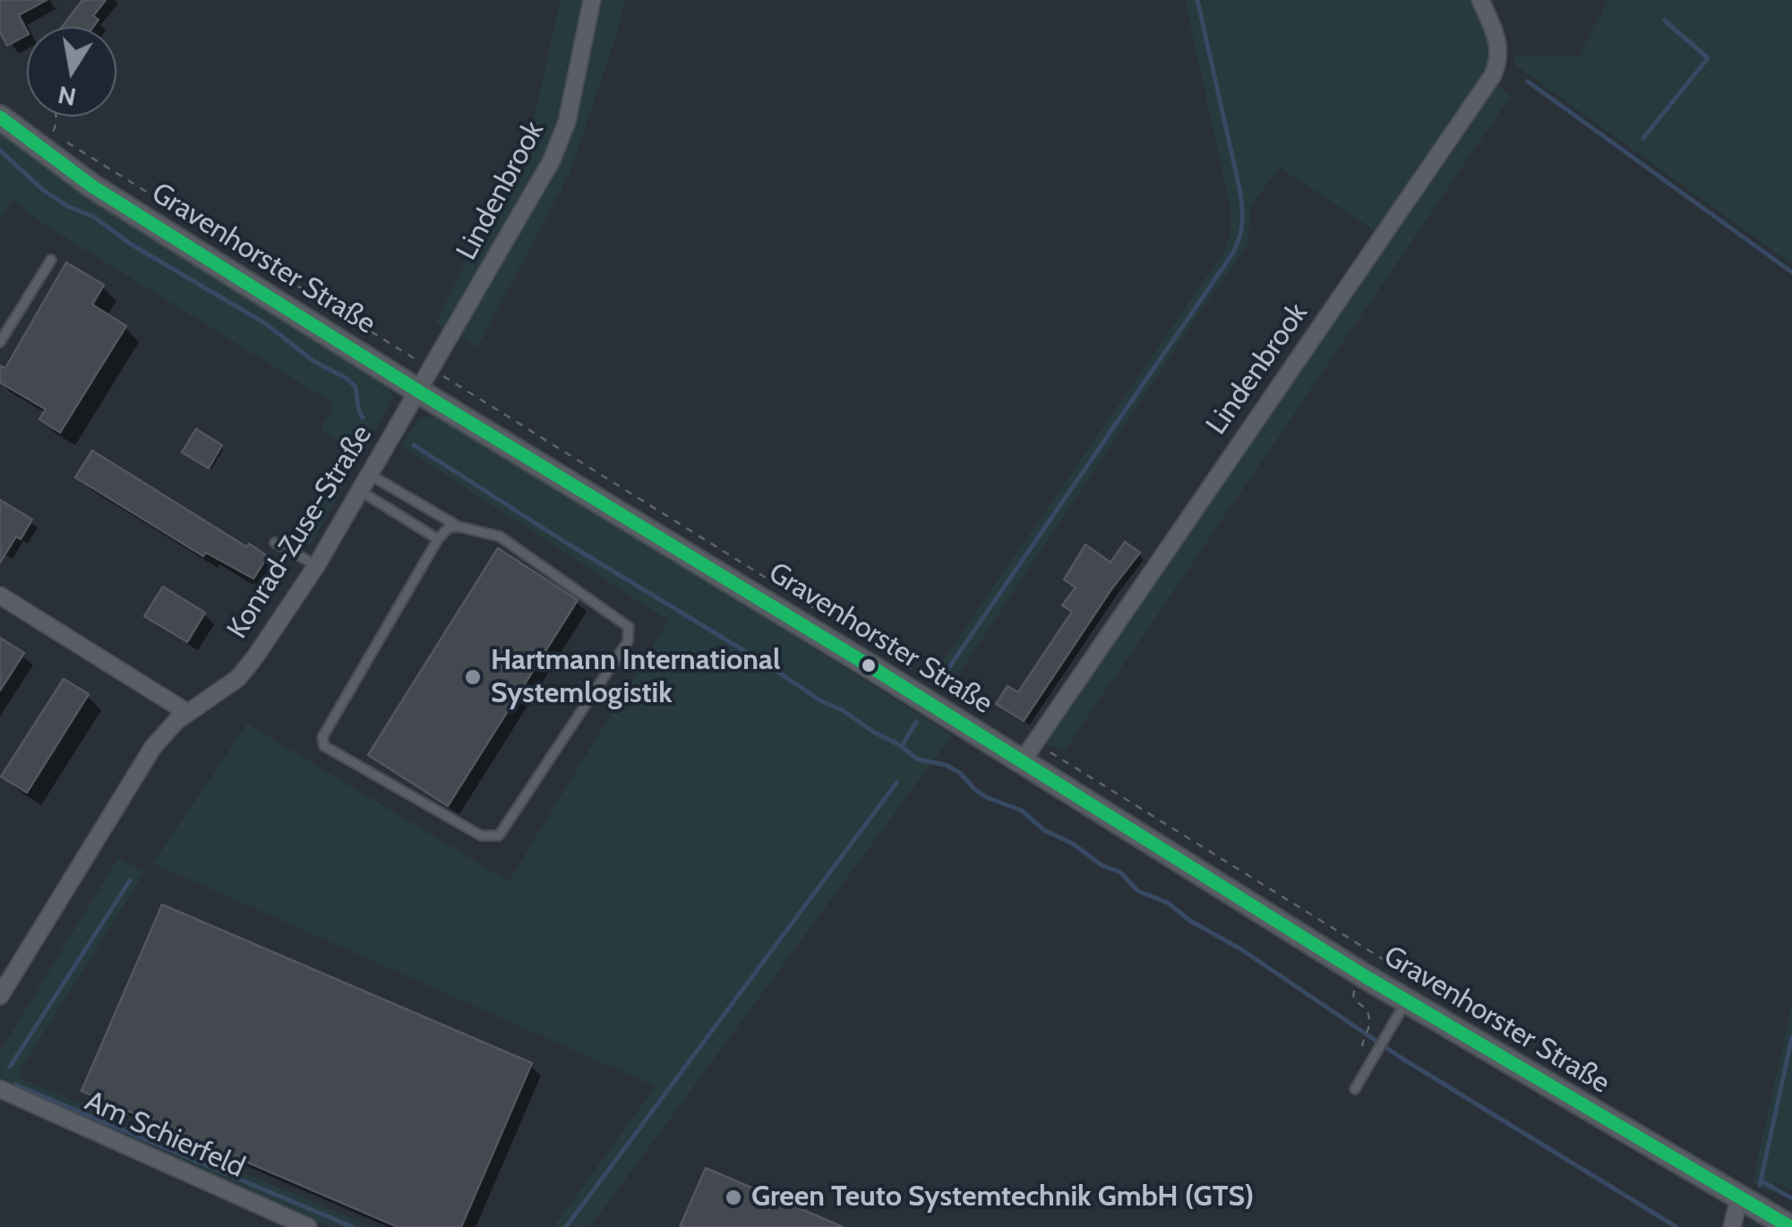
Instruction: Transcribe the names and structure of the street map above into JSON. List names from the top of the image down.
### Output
{
  "streets": {
    "main road": ["Gravenhorster Straße"],
    "street": ["Lindenbrook", "Konrad-Zuse-Straße", "Am Schierfeld"]
  },
  "crossings": [
    ["Lindenbrook", "Gravenhorster Straße"],
    ["Lindenbrook", "Konrad-Zuse-Straße"],
    ["Gravenhorster Straße", "Konrad-Zuse-Straße"]
  ],
  "places": ["Hartmann International Systemlogistik", "Green Teuto Systemtechnik GmbH (GTS)"],
  "north": "bottom"
}
